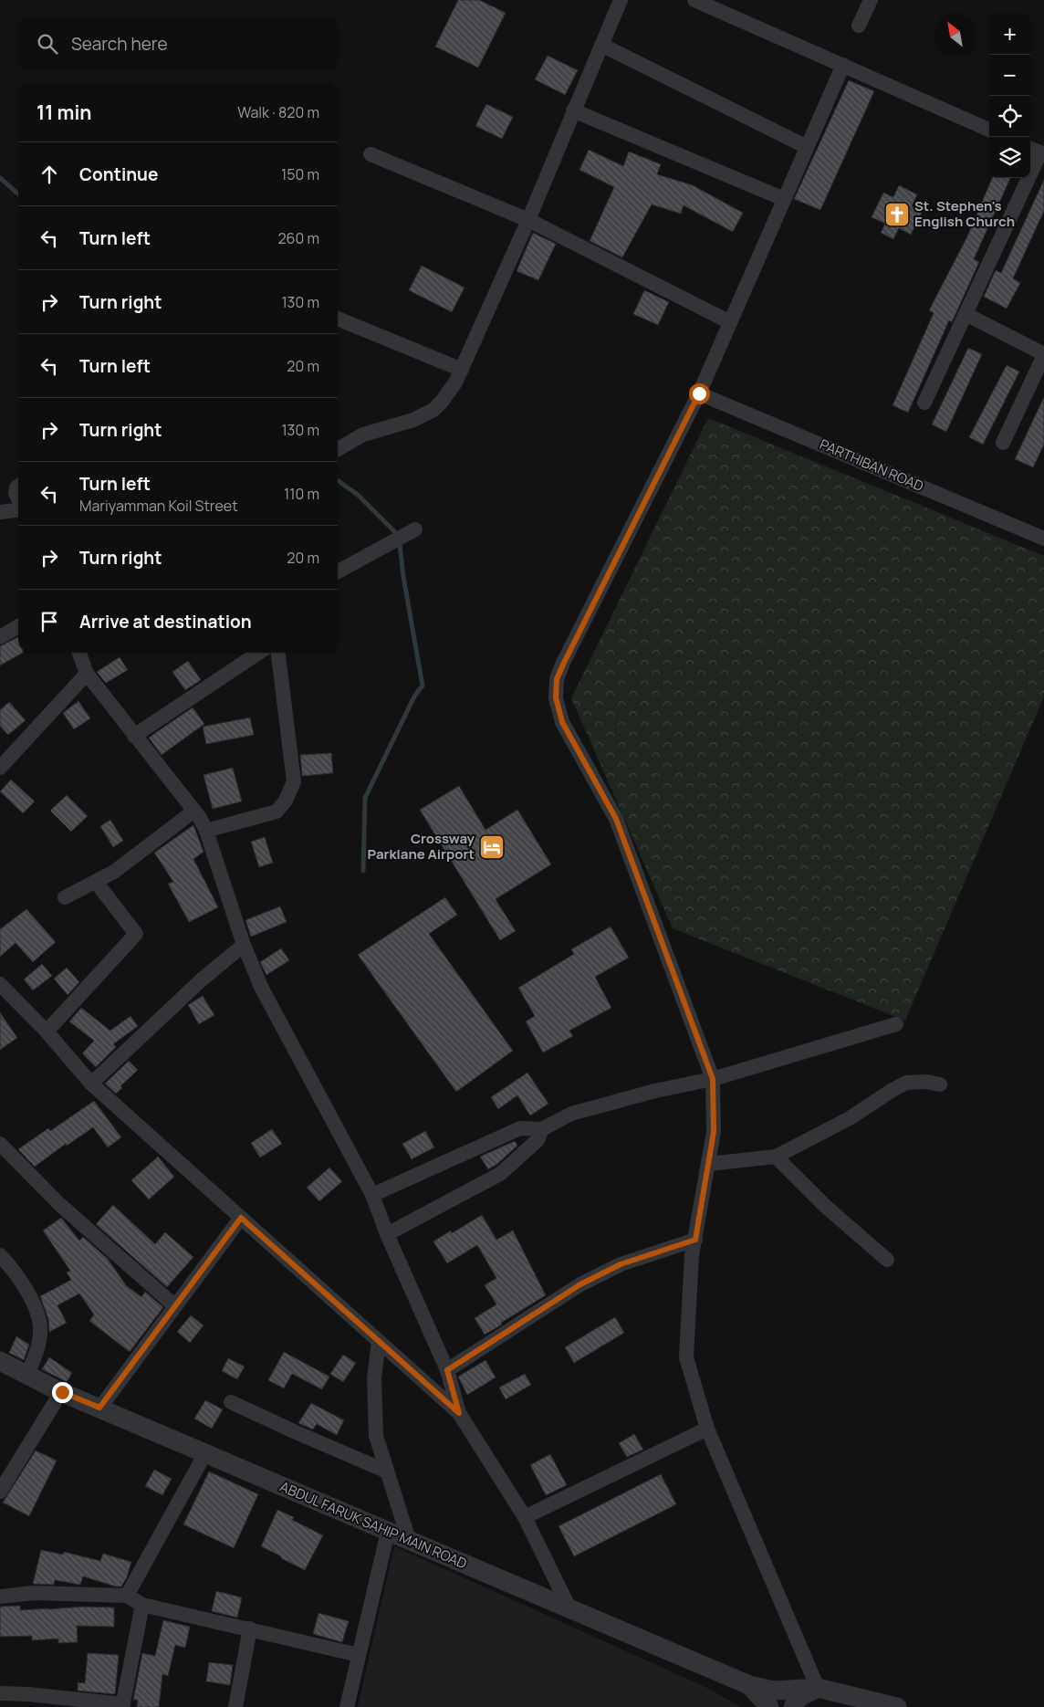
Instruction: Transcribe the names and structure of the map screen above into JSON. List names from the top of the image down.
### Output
{
  "streets": {
    "street": ["PARTHIBAN ROAD", "ABDUL FARUK SAHIP MAIN ROAD"]
  },
  "places": {
    "church": ["St. Stephen's English Church"],
    "hotel": ["Crossway Parklane Airport"]
  },
  "north": "top left",
  "page": {
    "map_buttons": ["+", "−"],
    "search": "Search here",
    "heading": ["11 min", "Walk · 820 m"],
    "list": [
      ["Continue", "150 m"],
      ["Turn left", "260 m"],
      ["Turn right", "130 m"],
      ["Turn left", "20 m"],
      ["Turn right", "130 m"],
      ["Turn left", "Mariyamman Koil Street", "110 m"],
      ["Turn right", "20 m"],
      "Arrive at destination"
    ]
  }
}
